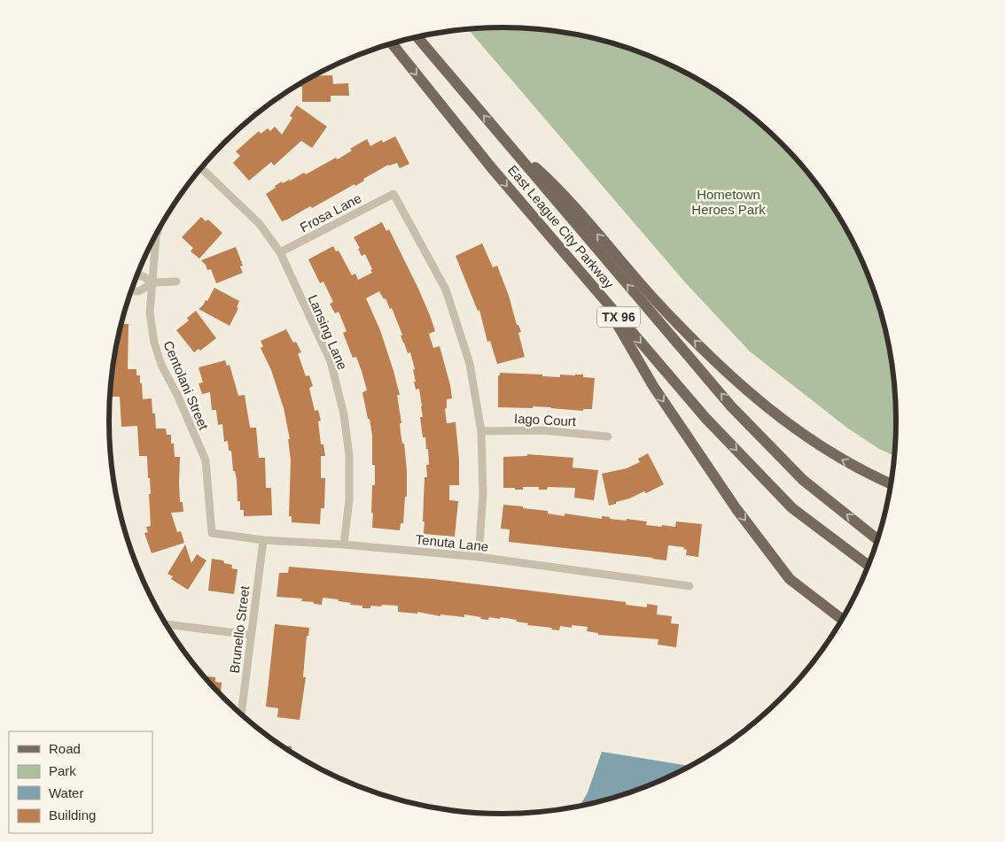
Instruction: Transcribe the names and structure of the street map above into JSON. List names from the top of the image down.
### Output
{
  "streets": {
    "main road": ["East League City Parkway", "TX 96"],
    "street": [
      "Frosa Lane",
      "Lansing Lane",
      "Centolani Street",
      "Iago Court",
      "Tenuta Lane",
      "Brunello Street"
    ]
  },
  "crossings": [
    ["Frosa Lane", "Lansing Lane"],
    ["Frosa Lane", "Iago Court"],
    ["Lansing Lane", "Tenuta Lane"],
    ["Centolani Street", "Tenuta Lane"],
    ["Tenuta Lane", "Brunello Street"]
  ],
  "parks": ["Hometown Heroes Park"],
  "legend": [
    "Road",
    "Park",
    "Water",
    "Building"
  ]
}
